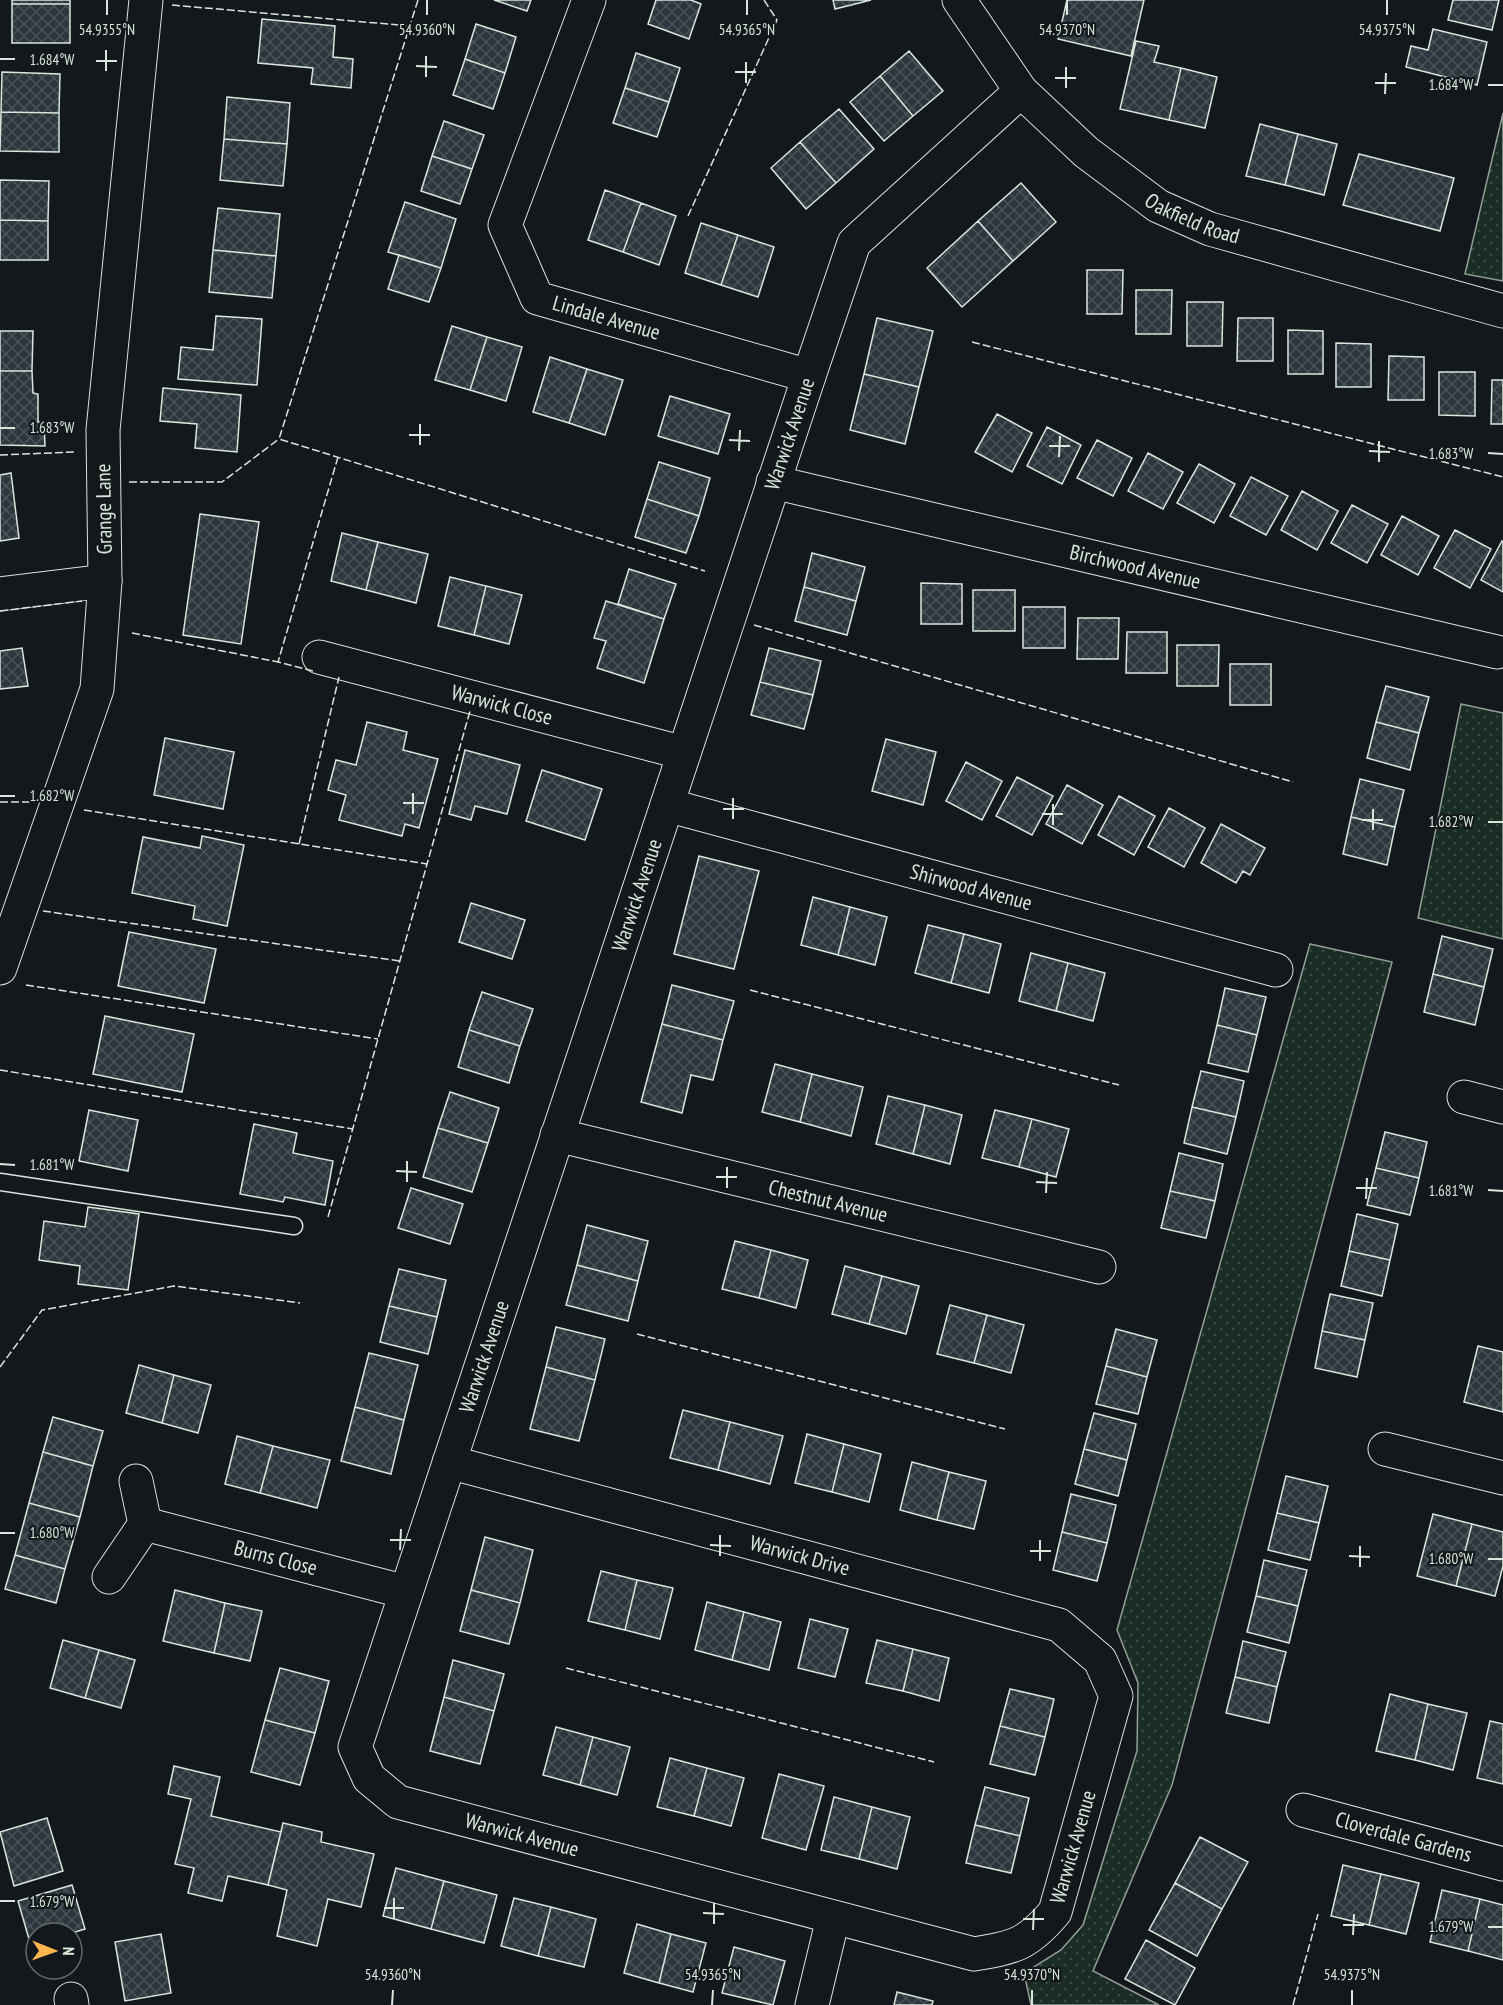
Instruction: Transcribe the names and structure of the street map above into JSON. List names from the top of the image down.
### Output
{
  "streets": {
    "street": [
      "Oakfield Road",
      "Lindale Avenue",
      "Warwick Avenue",
      "Grange Lane",
      "Birchwood Avenue",
      "Warwick Close",
      "Shirwood Avenue",
      "Chestnut Avenue",
      "Warwick Drive",
      "Burns Close",
      "Cloverdale Gardens"
    ]
  },
  "crossings": [
    ["Oakfield Road", "Warwick Avenue"],
    ["Lindale Avenue", "Warwick Avenue"],
    ["Warwick Avenue", "Birchwood Avenue"],
    ["Warwick Avenue", "Warwick Close"],
    ["Warwick Avenue", "Shirwood Avenue"],
    ["Warwick Avenue", "Chestnut Avenue"],
    ["Warwick Avenue", "Warwick Drive"],
    ["Warwick Avenue", "Burns Close"]
  ],
  "north": "right",
  "coordinates": [
    "54.9355°N",
    "54.9360°N",
    "54.9365°N",
    "54.9370°N",
    "54.9375°N",
    "1.684°W",
    "1.683°W",
    "1.682°W",
    "1.681°W",
    "1.680°W",
    "1.679°W"
  ]
}
